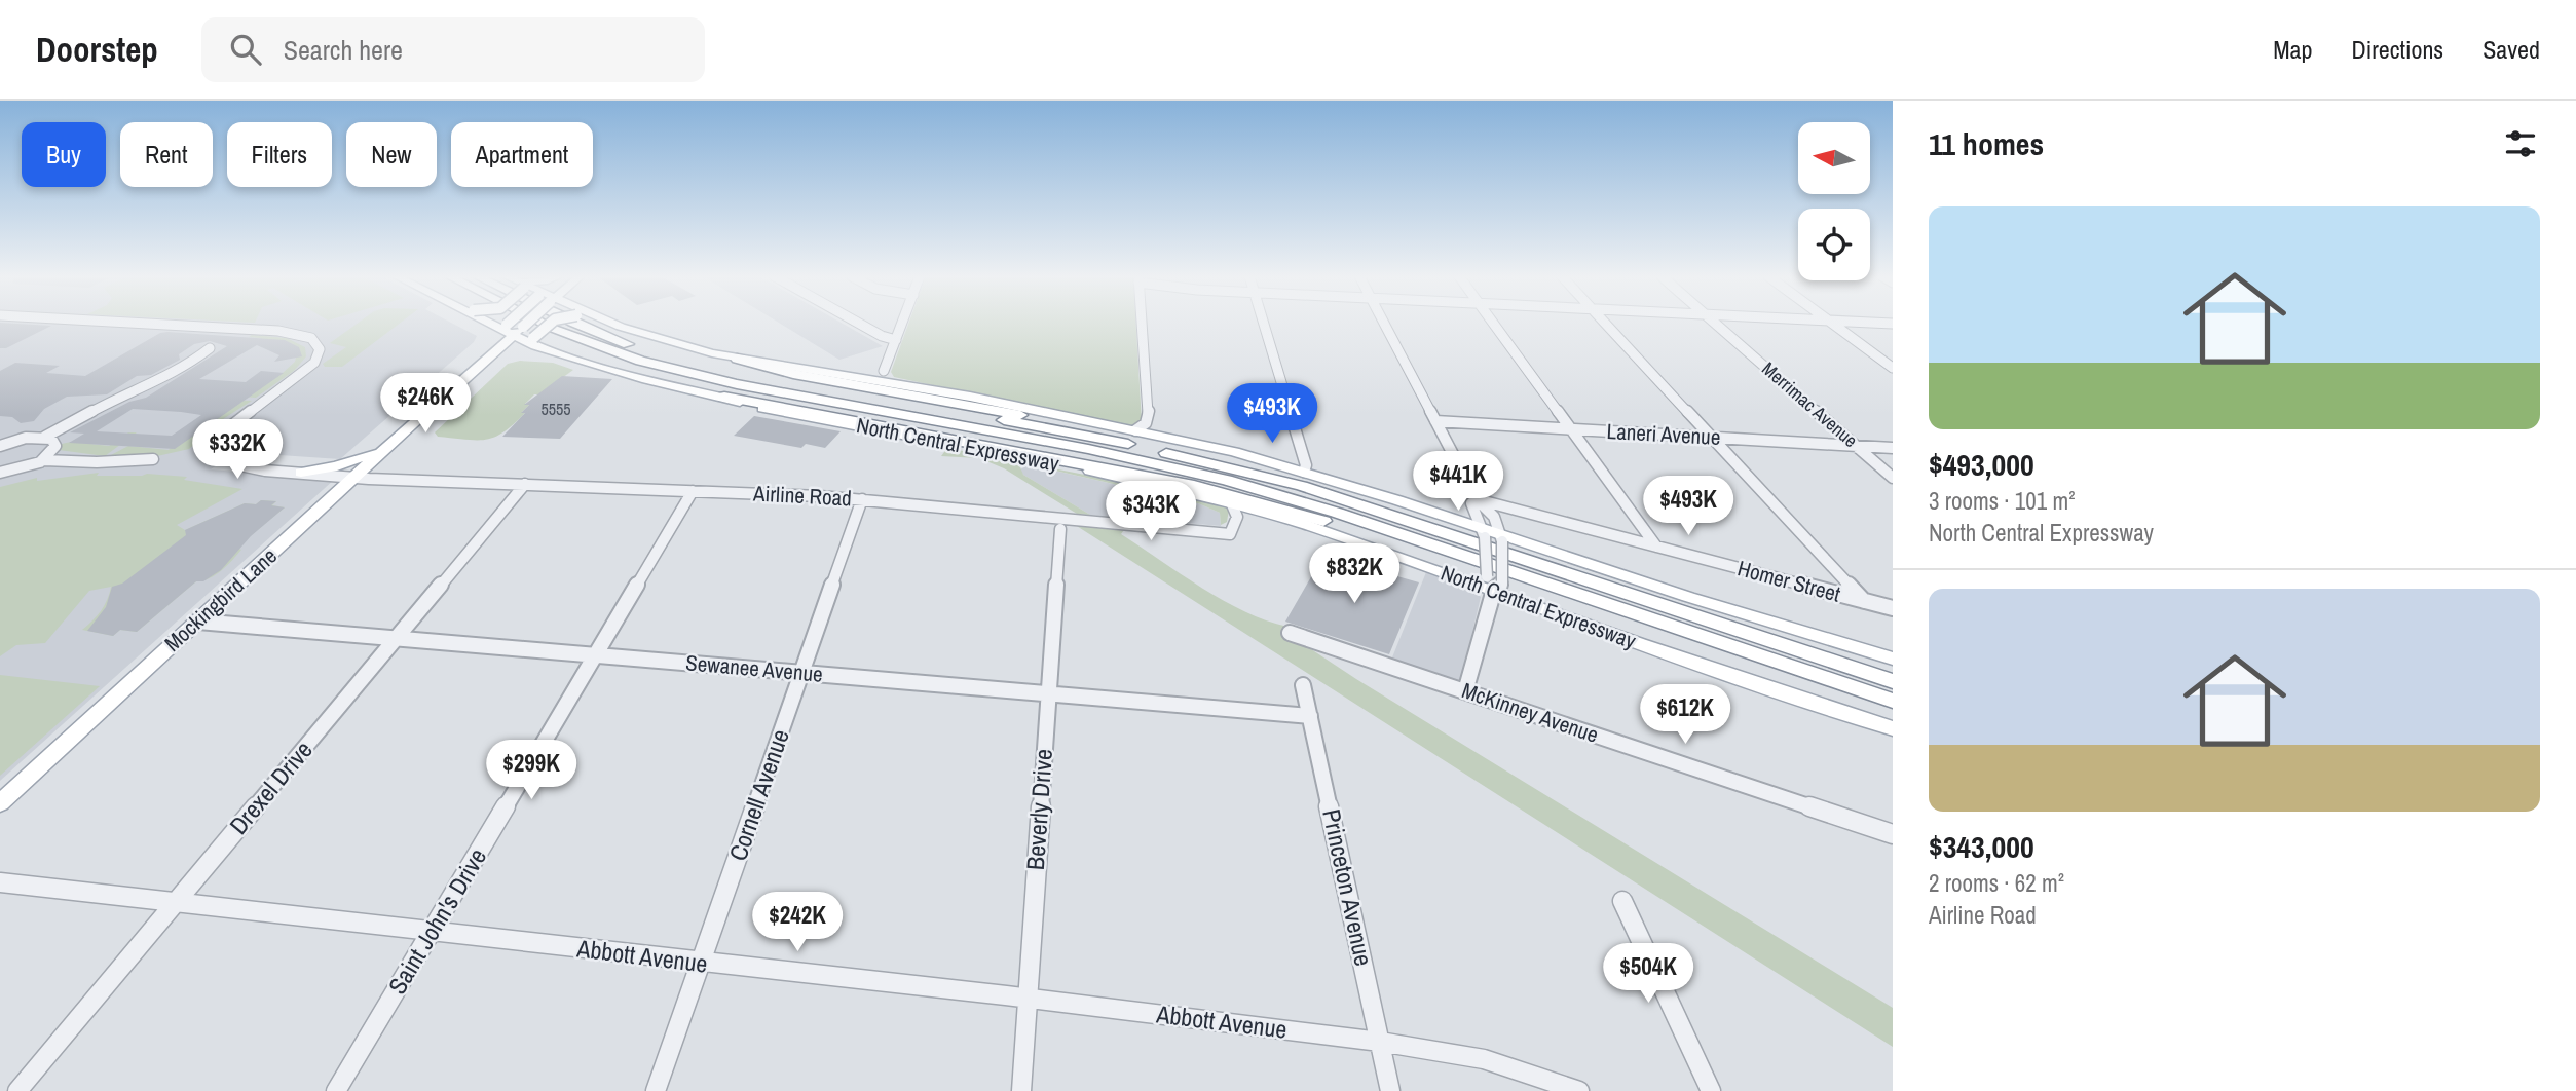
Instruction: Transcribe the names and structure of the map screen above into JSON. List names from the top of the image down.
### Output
{
  "streets": {
    "highway": ["North Central Expressway"],
    "main road": ["Mockingbird Lane"],
    "street": [
      "Merrimac Avenue",
      "Laneri Avenue",
      "Airline Road",
      "Homer Street",
      "Sewanee Avenue",
      "McKinney Avenue",
      "Drexel Drive",
      "Cornell Avenue",
      "Beverly Drive",
      "Princeton Avenue",
      "Saint John's Drive",
      "Abbott Avenue"
    ]
  },
  "crossings": [
    ["Merrimac Avenue", "Laneri Avenue"],
    ["North Central Expressway", "Airline Road"],
    ["North Central Expressway", "Mockingbird Lane"],
    ["Airline Road", "Mockingbird Lane"],
    ["Airline Road", "Drexel Drive"],
    ["Airline Road", "Cornell Avenue"],
    ["Airline Road", "Saint John's Drive"],
    ["Mockingbird Lane", "Sewanee Avenue"],
    ["Sewanee Avenue", "Drexel Drive"],
    ["Sewanee Avenue", "Cornell Avenue"],
    ["Sewanee Avenue", "Beverly Drive"],
    ["Sewanee Avenue", "Princeton Avenue"],
    ["Sewanee Avenue", "Saint John's Drive"],
    ["Drexel Drive", "Abbott Avenue"],
    ["Cornell Avenue", "Abbott Avenue"],
    ["Beverly Drive", "Abbott Avenue"],
    ["Princeton Avenue", "Abbott Avenue"],
    ["Saint John's Drive", "Abbott Avenue"]
  ],
  "house_numbers": ["5555"],
  "north": "left",
  "page": {
    "header": "Doorstep",
    "search": "Search here",
    "nav": ["Map", "Directions", "Saved"],
    "heading": "11 homes",
    "chip": [
      "Buy",
      "Rent",
      "Filters",
      "New",
      "Apartment"
    ],
    "list": [
      {
        "name": "$493,000",
        "note": "3 rooms · 101 m² · North Central Expressway"
      },
      {
        "name": "$343,000",
        "note": "2 rooms · 62 m² · Airline Road"
      }
    ],
    "price": [
      "$246K",
      "$493K",
      "$332K",
      "$441K",
      "$493K",
      "$343K",
      "$832K",
      "$612K",
      "$299K",
      "$242K",
      "$504K"
    ]
  }
}
